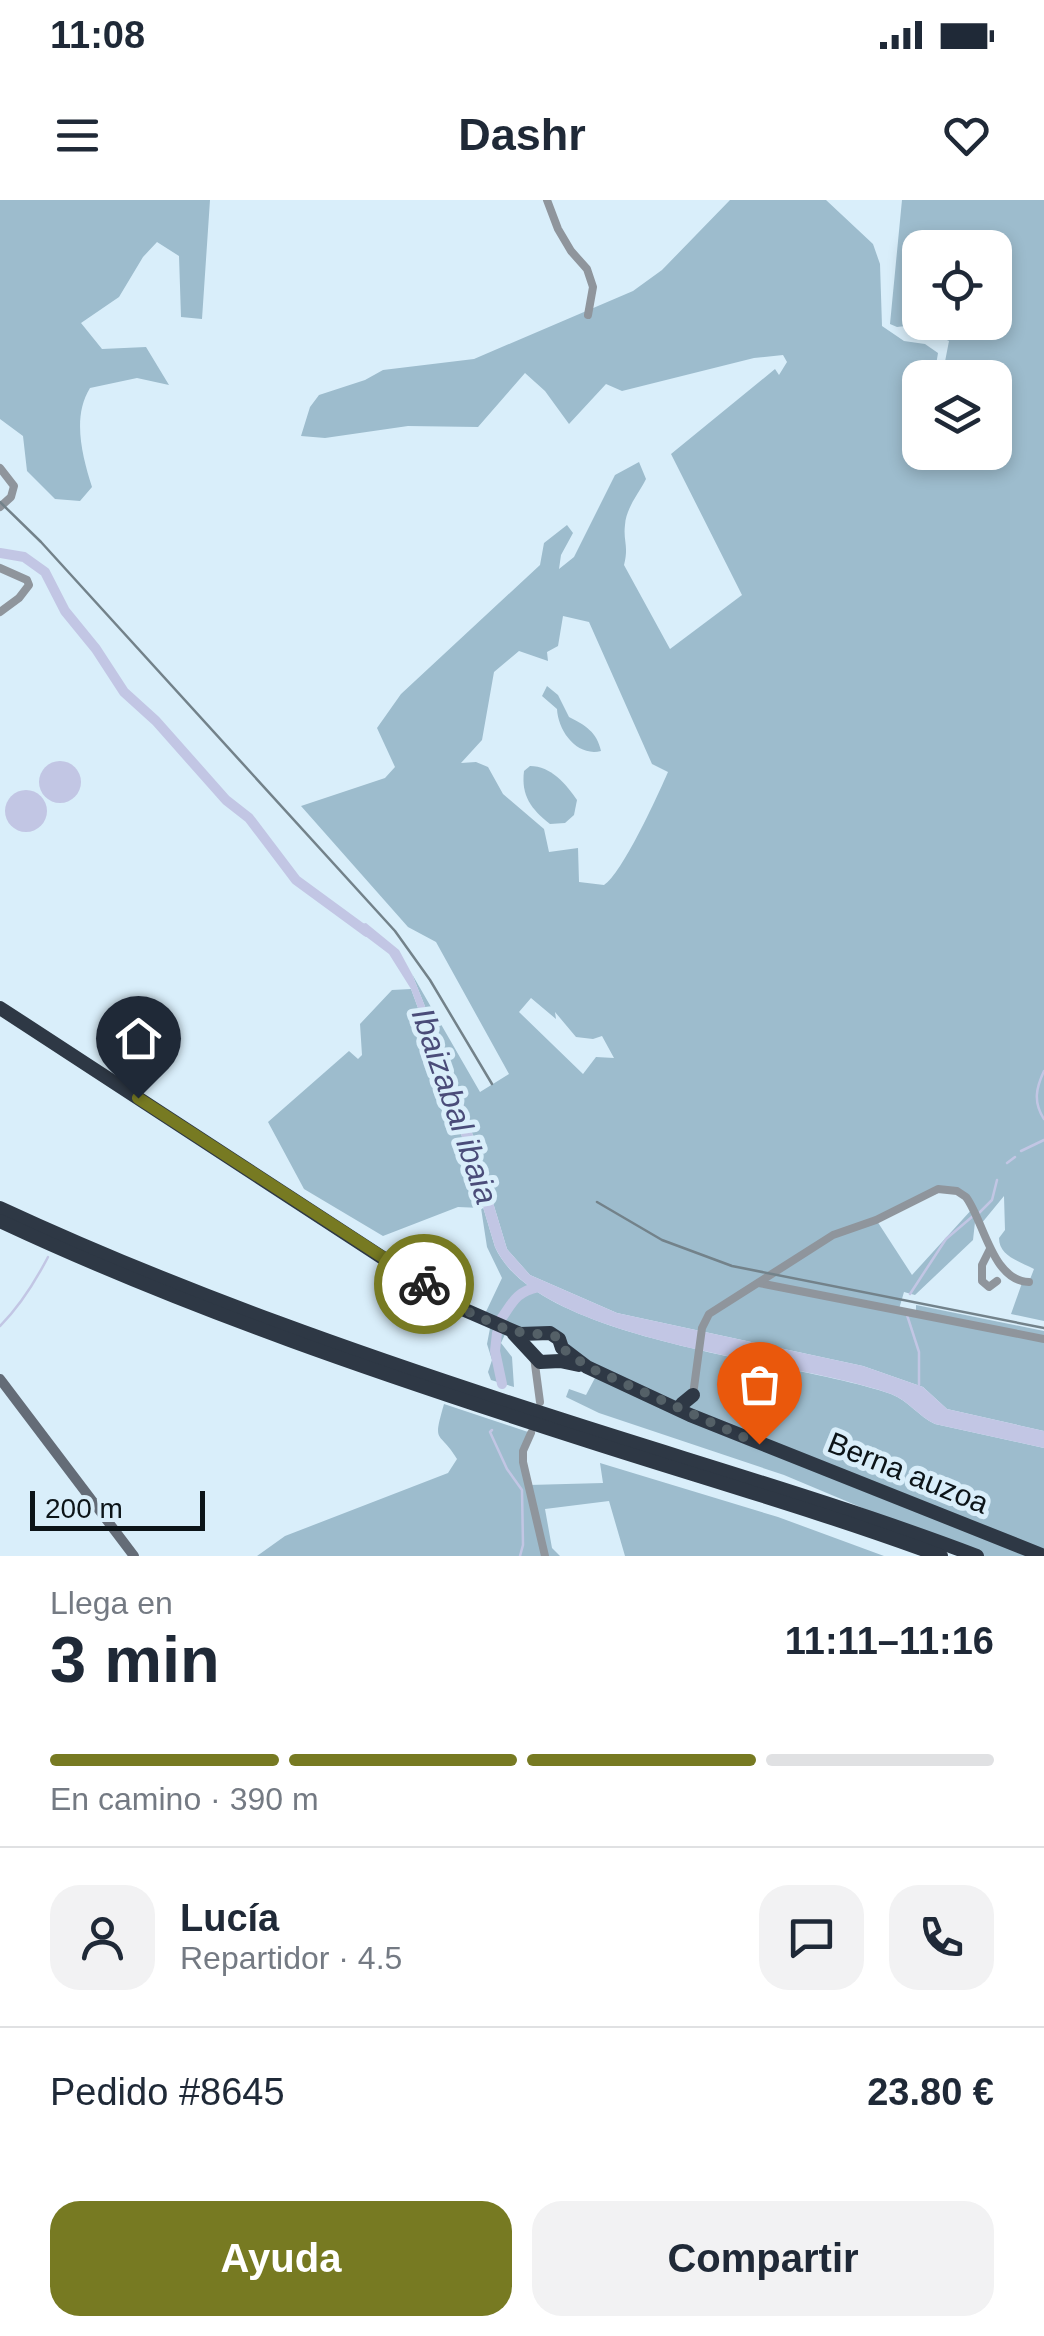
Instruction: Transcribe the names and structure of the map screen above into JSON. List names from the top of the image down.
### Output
{
  "streets": {
    "highway": ["Berna auzoa"]
  },
  "water": ["Ibaizabal ibaia"],
  "scale_bar": "200 m",
  "page": {
    "status": "11:08",
    "header": "Dashr",
    "scale": "200 m",
    "heading": ["3 min", "Llega en", "11:11–11:16"],
    "panel": [
      "Lucía",
      "Repartidor · 4.5",
      "Pedido #8645",
      "23.80 €"
    ],
    "bar": "En camino · 390 m",
    "buttons": ["Ayuda", "Compartir"]
  }
}
